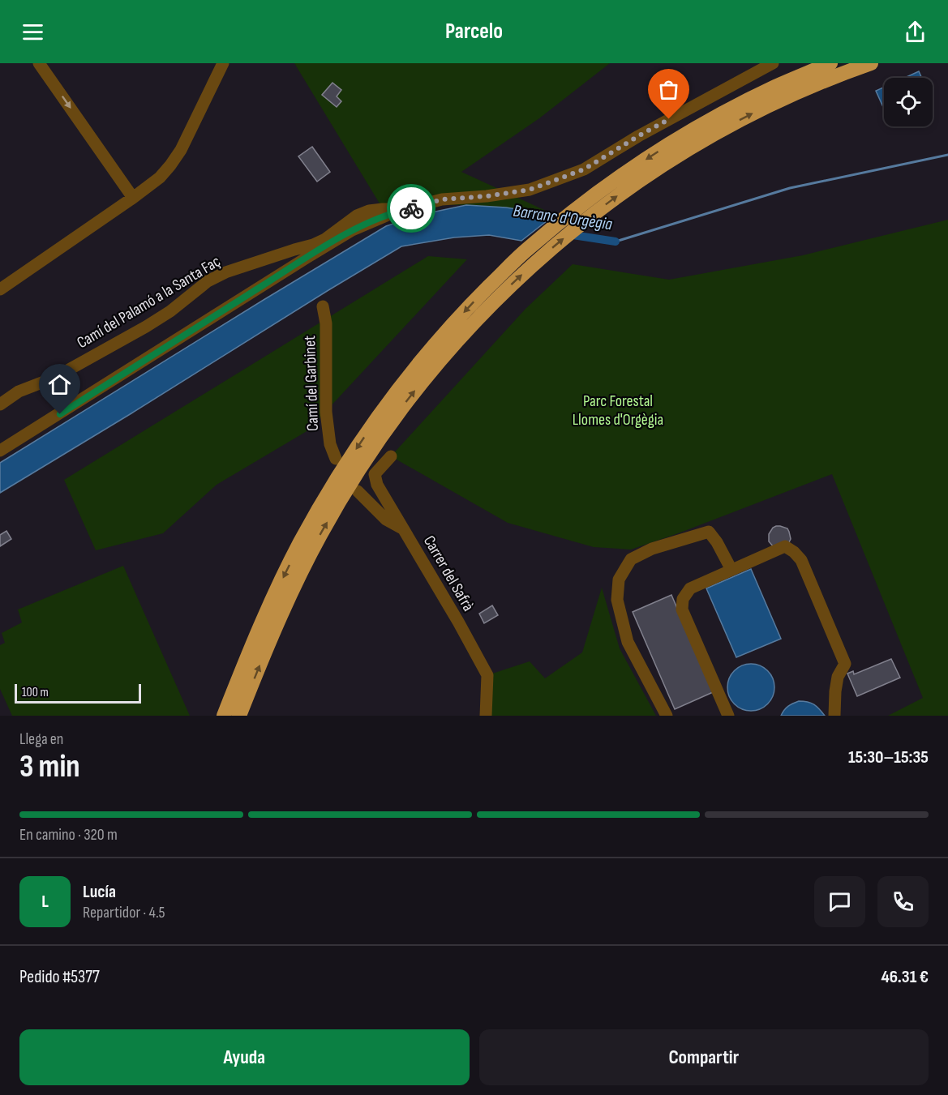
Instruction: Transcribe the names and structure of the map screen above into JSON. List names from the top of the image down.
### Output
{
  "streets": {
    "street": ["Camí del Palamó a la Santa Faç", "Camí del Garbinet", "Carrer del Safrà"]
  },
  "water": ["Barranc d'Orgègia"],
  "parks": ["Parc Forestal Llomes d'Orgègia"],
  "scale_bar": "100 m",
  "page": {
    "header": "Parcelo",
    "scale": "100 m",
    "heading": ["3 min", "Llega en", "15:30–15:35"],
    "panel": [
      "Lucía",
      "Repartidor · 4.5",
      "Pedido #5377",
      "46.31 €"
    ],
    "bar": "En camino · 320 m",
    "round": "L",
    "buttons": ["Ayuda", "Compartir"]
  }
}
